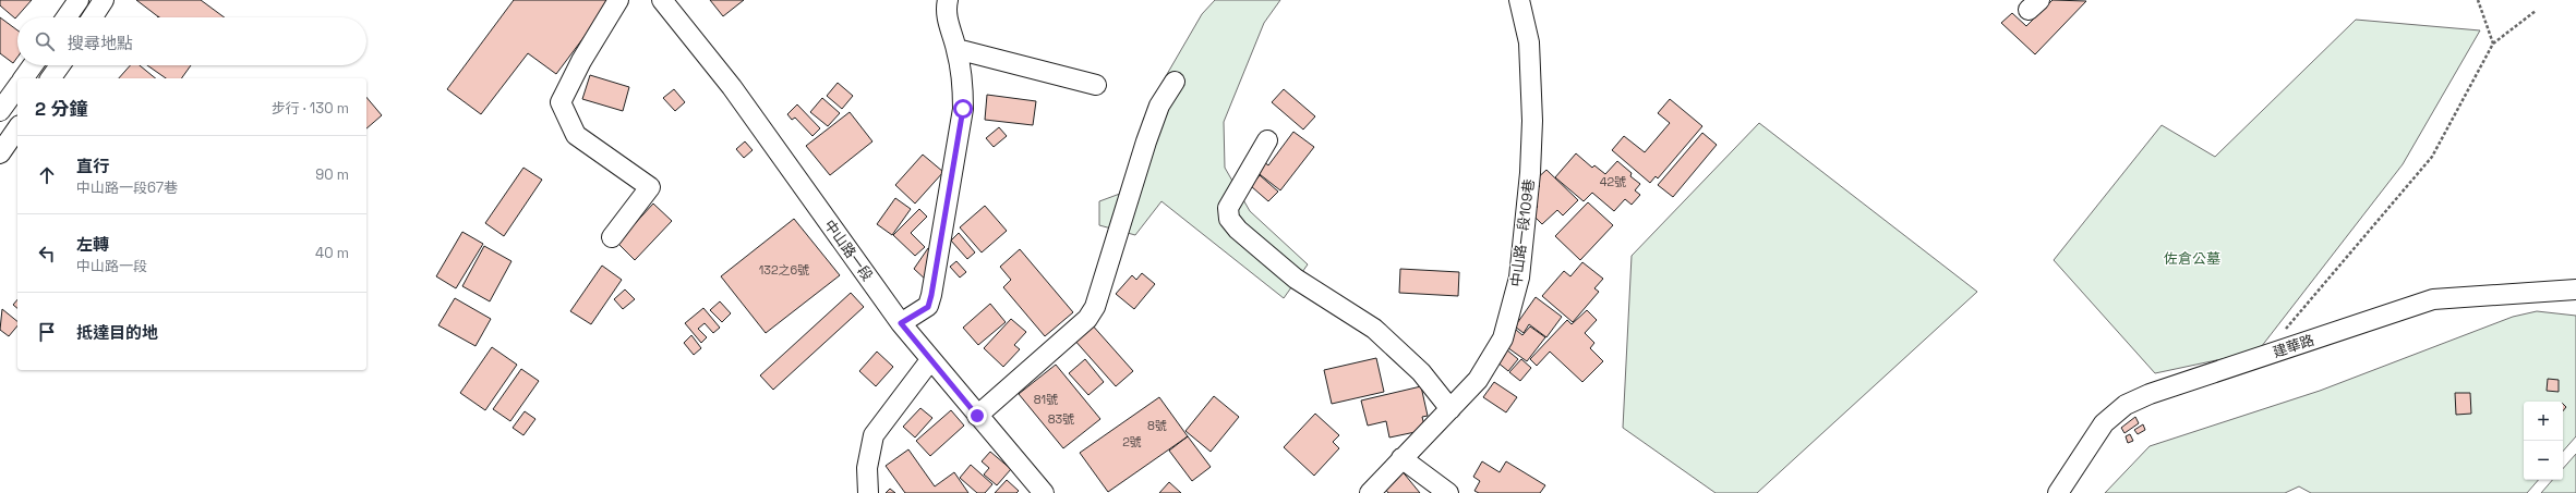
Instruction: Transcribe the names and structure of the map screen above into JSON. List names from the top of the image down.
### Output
{
  "streets": {
    "street": ["中山路一段109巷", "中山路一段", "建華路"]
  },
  "parks": ["佐倉公墓"],
  "house_numbers": [
    "42號",
    "132之6號",
    "81號",
    "83號",
    "8號",
    "2號"
  ],
  "page": {
    "search": "搜尋地點",
    "heading": ["2 分鐘", "步行 · 130 m"],
    "list": [
      ["直行", "中山路一段67巷", "90 m"],
      ["左轉", "中山路一段", "40 m"],
      "抵達目的地"
    ],
    "map_buttons": ["+", "−"]
  }
}
